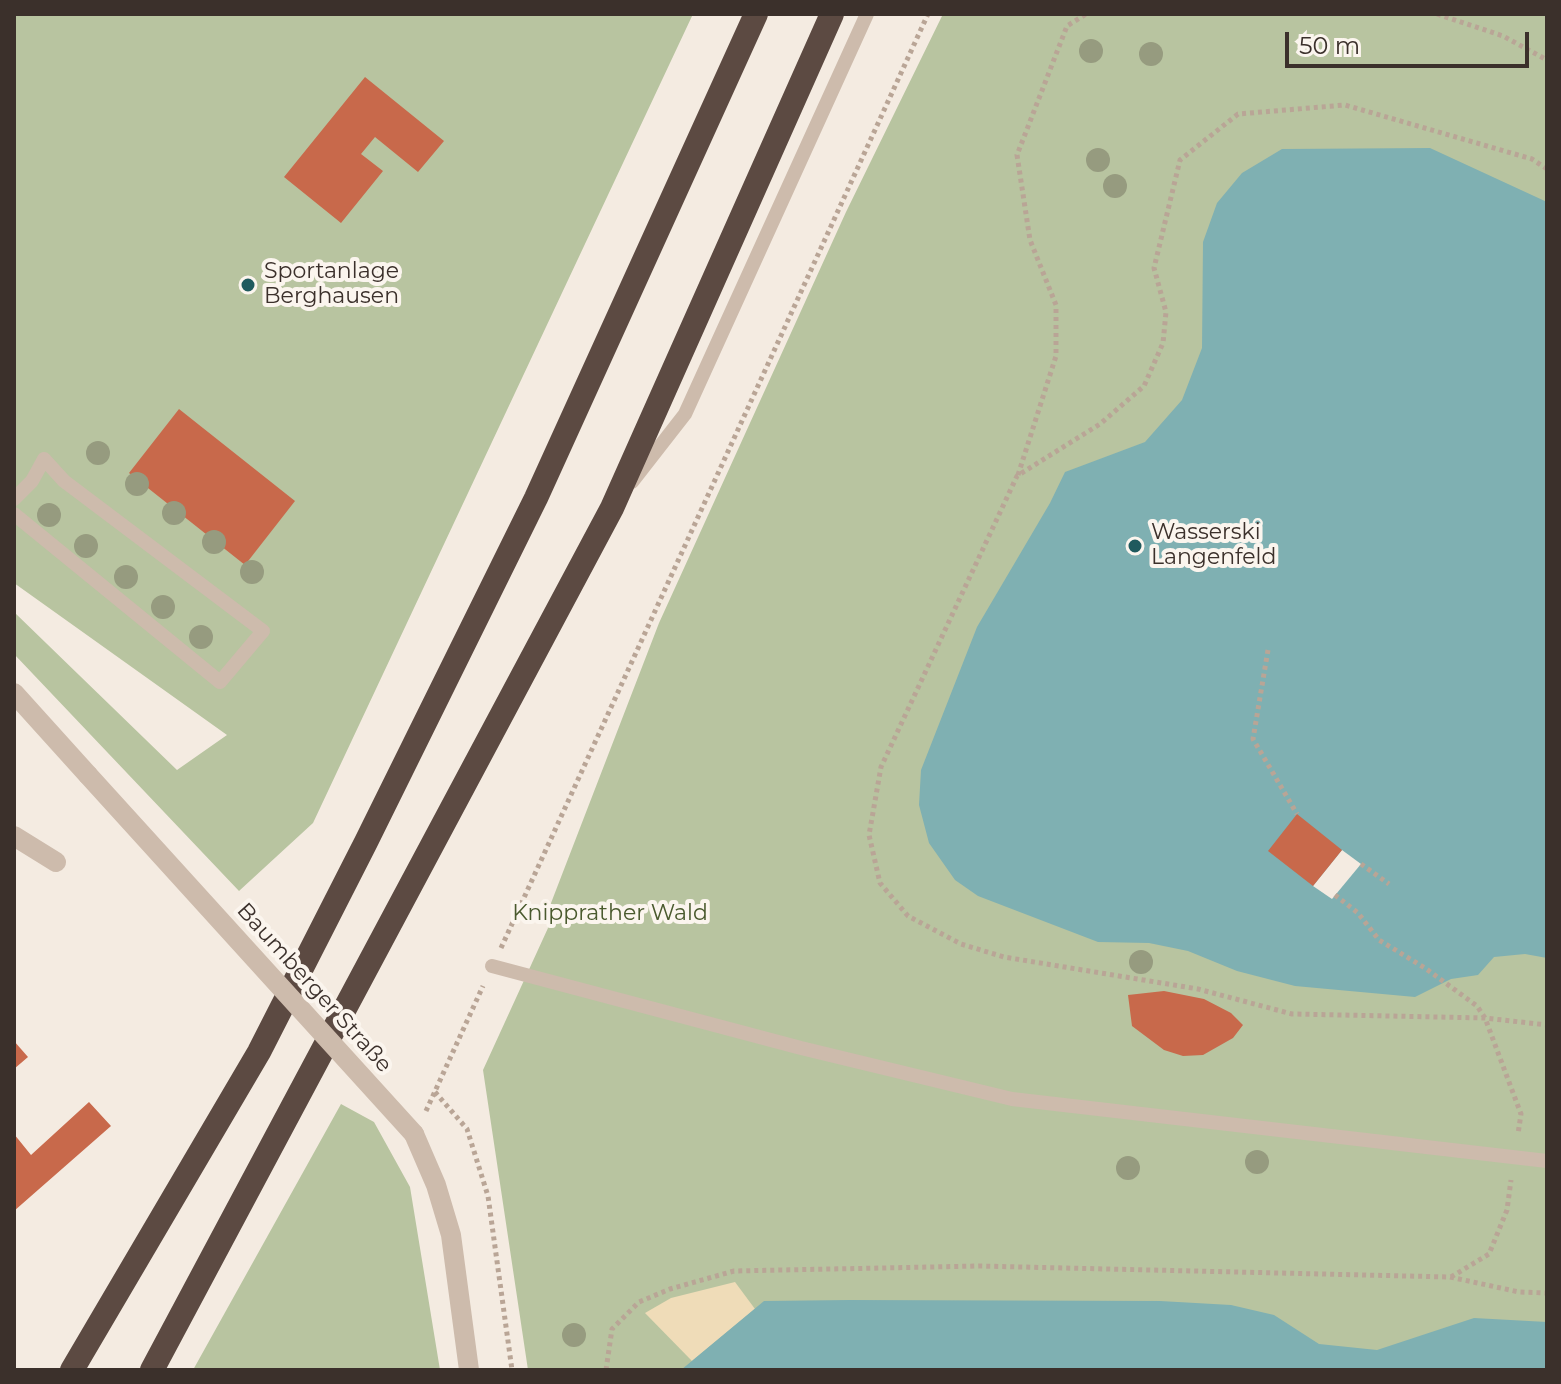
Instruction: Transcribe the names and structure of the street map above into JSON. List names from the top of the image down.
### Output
{
  "streets": {
    "street": ["Baumberger Straße"]
  },
  "parks": ["Knipprather Wald"],
  "places": ["Sportanlage Berghausen", "Wasserski Langenfeld"],
  "scale_bar": "50 m"
}
